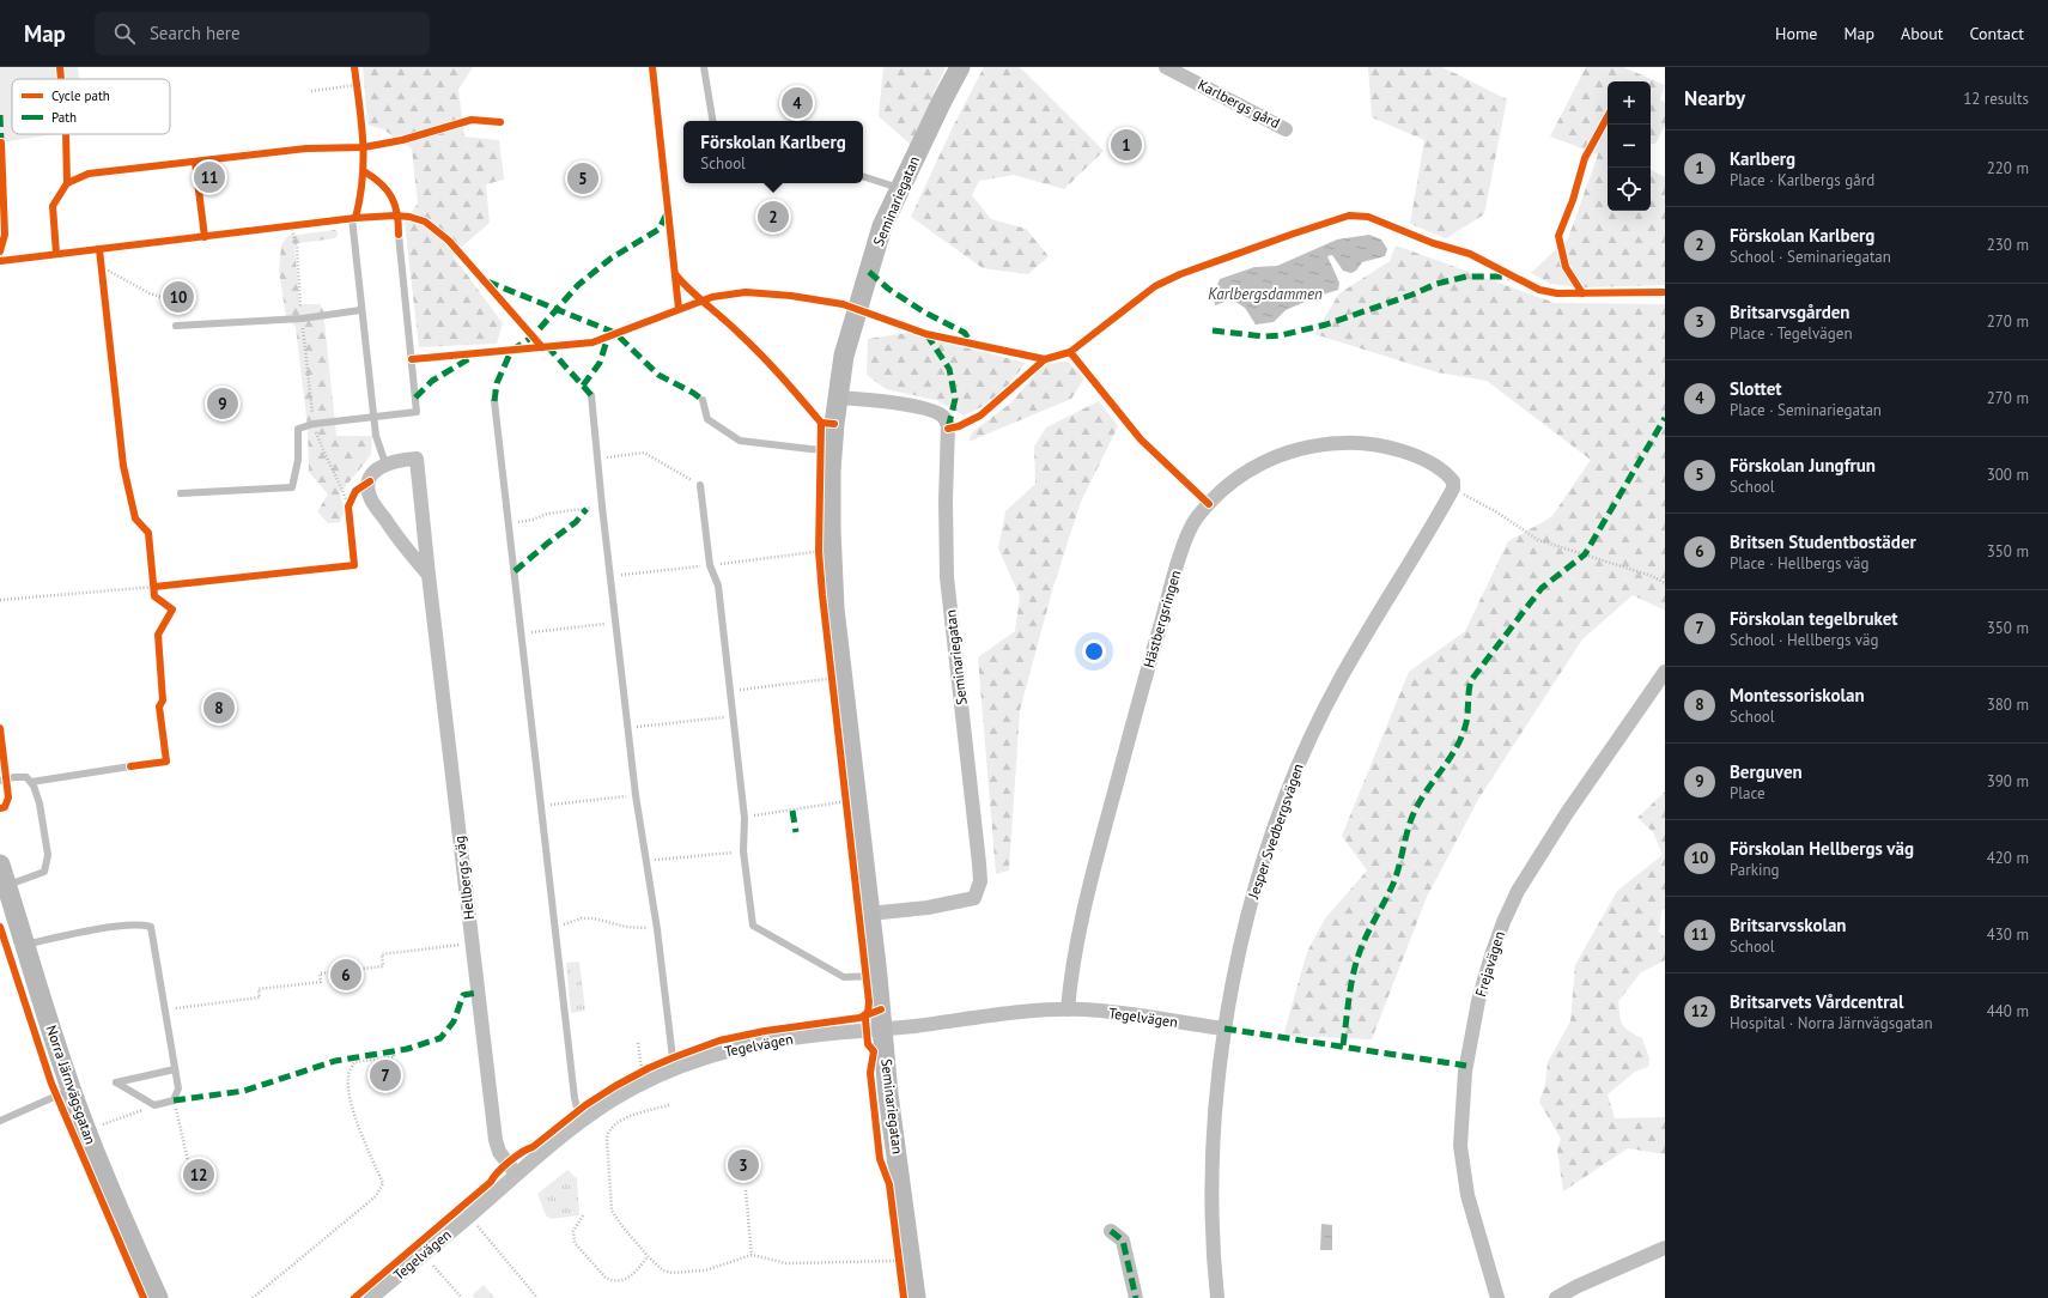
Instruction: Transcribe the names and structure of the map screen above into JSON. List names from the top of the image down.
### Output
{
  "streets": {
    "street": [
      "Karlbergs gård",
      "Seminariegatan",
      "Hästbergsringen",
      "Jesper Svedbergsvägen",
      "Hellbergs väg",
      "Frejavägen",
      "Tegelvägen",
      "Norra Järnvägsgatan"
    ]
  },
  "crossings": [
    ["Seminariegatan", "Tegelvägen"],
    ["Hästbergsringen", "Jesper Svedbergsvägen"],
    ["Hästbergsringen", "Tegelvägen"],
    ["Jesper Svedbergsvägen", "Tegelvägen"],
    ["Hellbergs väg", "Tegelvägen"]
  ],
  "water": ["Karlbergsdammen"],
  "legend": ["Cycle path", "Path"],
  "page": {
    "header": "Map",
    "search": "Search here",
    "nav": [
      "Home",
      "Map",
      "About",
      "Contact"
    ],
    "heading": ["Nearby", "12 results"],
    "map_buttons": ["+", "−"],
    "pins": [
      "4",
      "1",
      "11",
      "5",
      "2",
      "10",
      "9",
      "8",
      "6",
      "7",
      "3",
      "12"
    ],
    "popup": ["Förskolan Karlberg", "School"],
    "list": [
      {
        "mark": "1",
        "name": "Karlberg",
        "note": "Place · Karlbergs gård",
        "value": "220 m"
      },
      {
        "mark": "2",
        "name": "Förskolan Karlberg",
        "note": "School · Seminariegatan",
        "value": "230 m"
      },
      {
        "mark": "3",
        "name": "Britsarvsgården",
        "note": "Place · Tegelvägen",
        "value": "270 m"
      },
      {
        "mark": "4",
        "name": "Slottet",
        "note": "Place · Seminariegatan",
        "value": "270 m"
      },
      {
        "mark": "5",
        "name": "Förskolan Jungfrun",
        "note": "School",
        "value": "300 m"
      },
      {
        "mark": "6",
        "name": "Britsen Studentbostäder",
        "note": "Place · Hellbergs väg",
        "value": "350 m"
      },
      {
        "mark": "7",
        "name": "Förskolan tegelbruket",
        "note": "School · Hellbergs väg",
        "value": "350 m"
      },
      {
        "mark": "8",
        "name": "Montessoriskolan",
        "note": "School",
        "value": "380 m"
      },
      {
        "mark": "9",
        "name": "Berguven",
        "note": "Place",
        "value": "390 m"
      },
      {
        "mark": "10",
        "name": "Förskolan Hellbergs väg",
        "note": "Parking",
        "value": "420 m"
      },
      {
        "mark": "11",
        "name": "Britsarvsskolan",
        "note": "School",
        "value": "430 m"
      },
      {
        "mark": "12",
        "name": "Britsarvets Vårdcentral",
        "note": "Hospital · Norra Järnvägsgatan",
        "value": "440 m"
      }
    ]
  }
}
